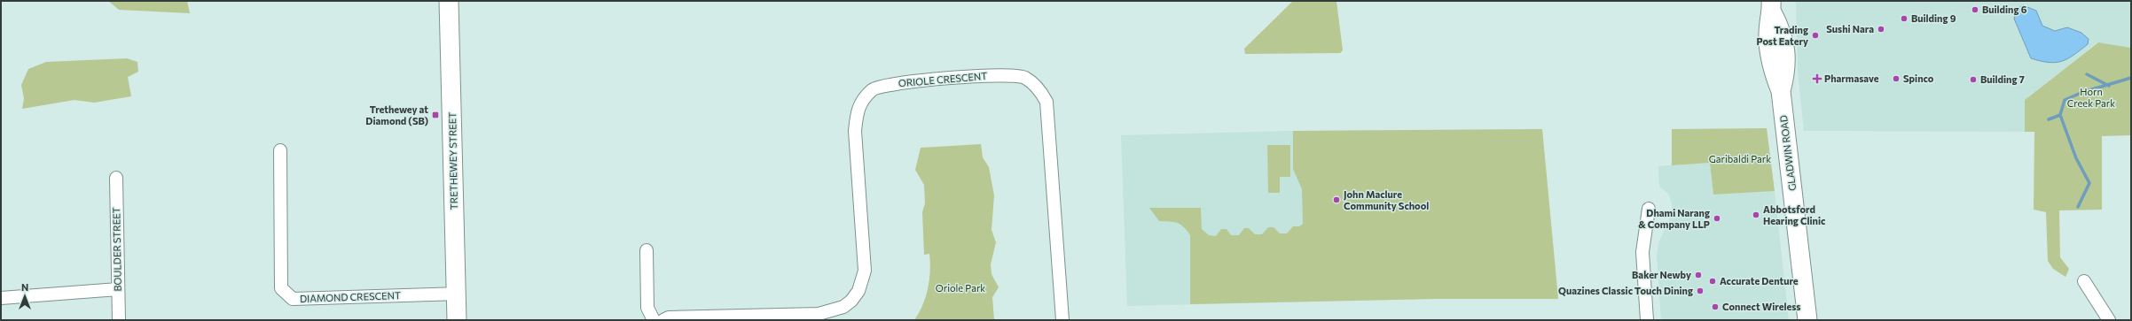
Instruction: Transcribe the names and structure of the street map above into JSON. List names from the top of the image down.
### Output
{
  "streets": {
    "main road": ["GLADWIN ROAD", "TRETHEWEY STREET"],
    "street": ["ORIOLE CRESCENT", "BOULDER STREET", "DIAMOND CRESCENT"]
  },
  "crossings": [
    ["TRETHEWEY STREET", "DIAMOND CRESCENT"]
  ],
  "parks": ["Horn Creek Park", "Garibaldi Park", "Oriole Park"],
  "places": {
    "other": [
      "Building 6",
      "Building 9",
      "Sushi Nara",
      "Trading Post Eatery",
      "Spinco",
      "Building 7",
      "John Maclure Community School",
      "Abbotsford Hearing Clinic",
      "Dhami Narang & Company LLP",
      "Baker Newby",
      "Accurate Denture",
      "Quazines Classic Touch Dining",
      "Connect Wireless"
    ],
    "health": ["Pharmasave"],
    "transit": ["Trethewey at Diamond (SB)"]
  },
  "north": "top"
}
